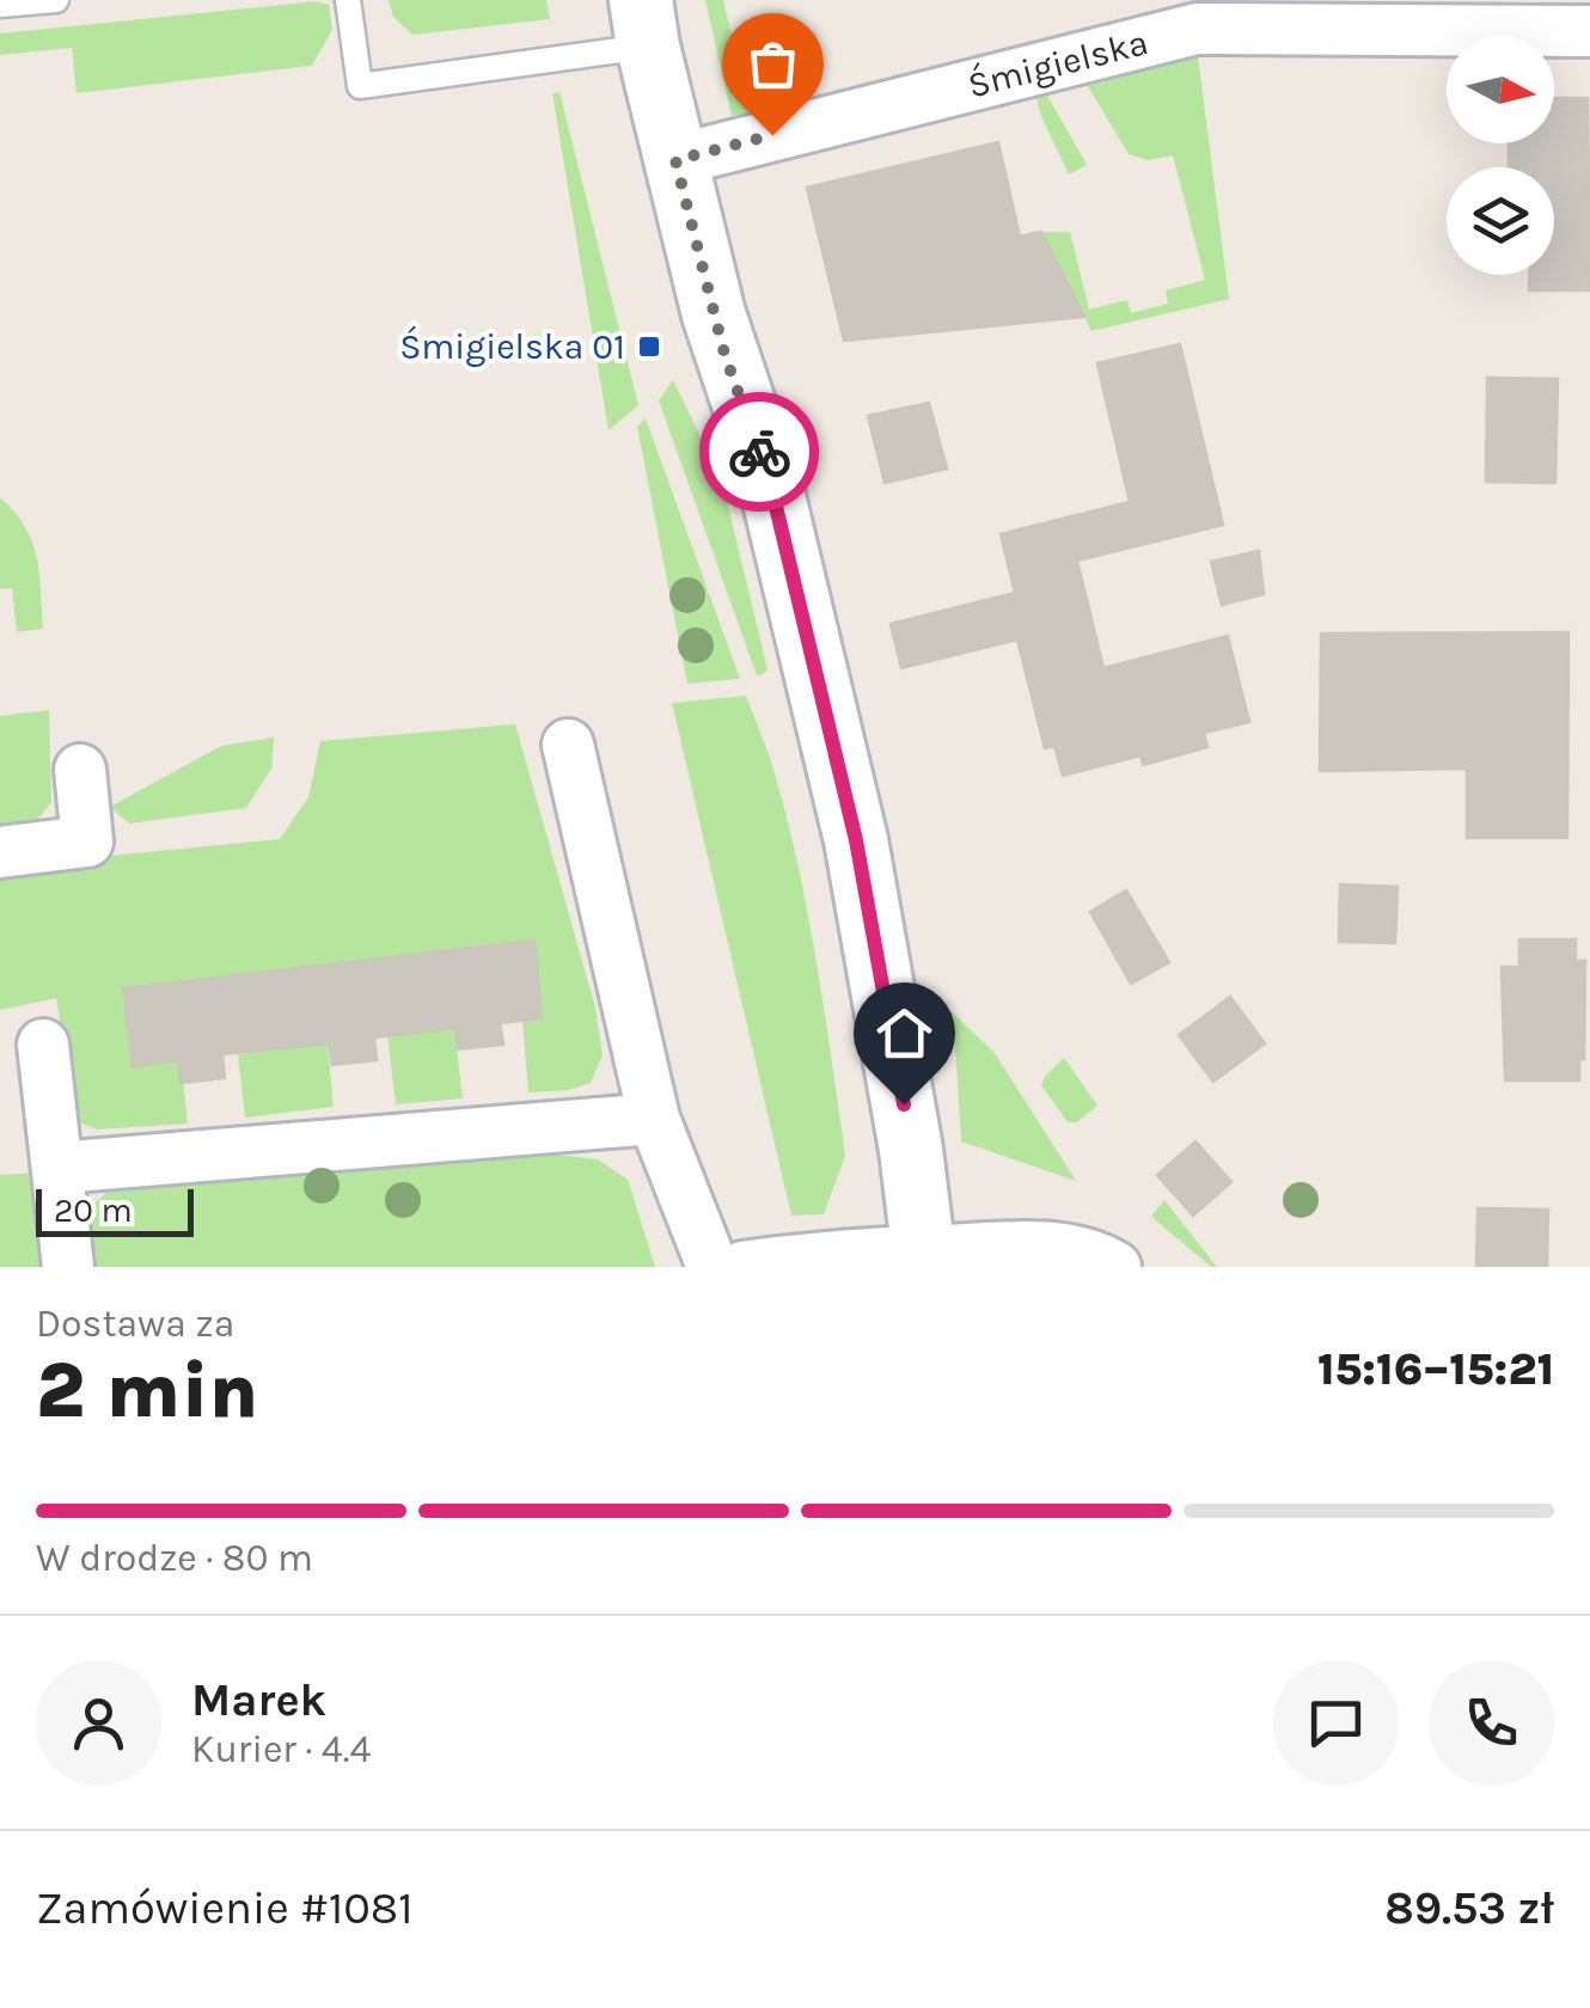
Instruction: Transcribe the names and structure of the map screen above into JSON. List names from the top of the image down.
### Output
{
  "streets": {
    "street": ["Śmigielska"]
  },
  "places": {
    "transit": ["Śmigielska 01"]
  },
  "scale_bar": "20 m",
  "north": "right",
  "page": {
    "scale": "20 m",
    "heading": ["2 min", "Dostawa za", "15:16–15:21"],
    "panel": [
      "Marek",
      "Kurier · 4.4",
      "Zamówienie #1081",
      "89.53 zł"
    ],
    "bar": "W drodze · 80 m"
  }
}
